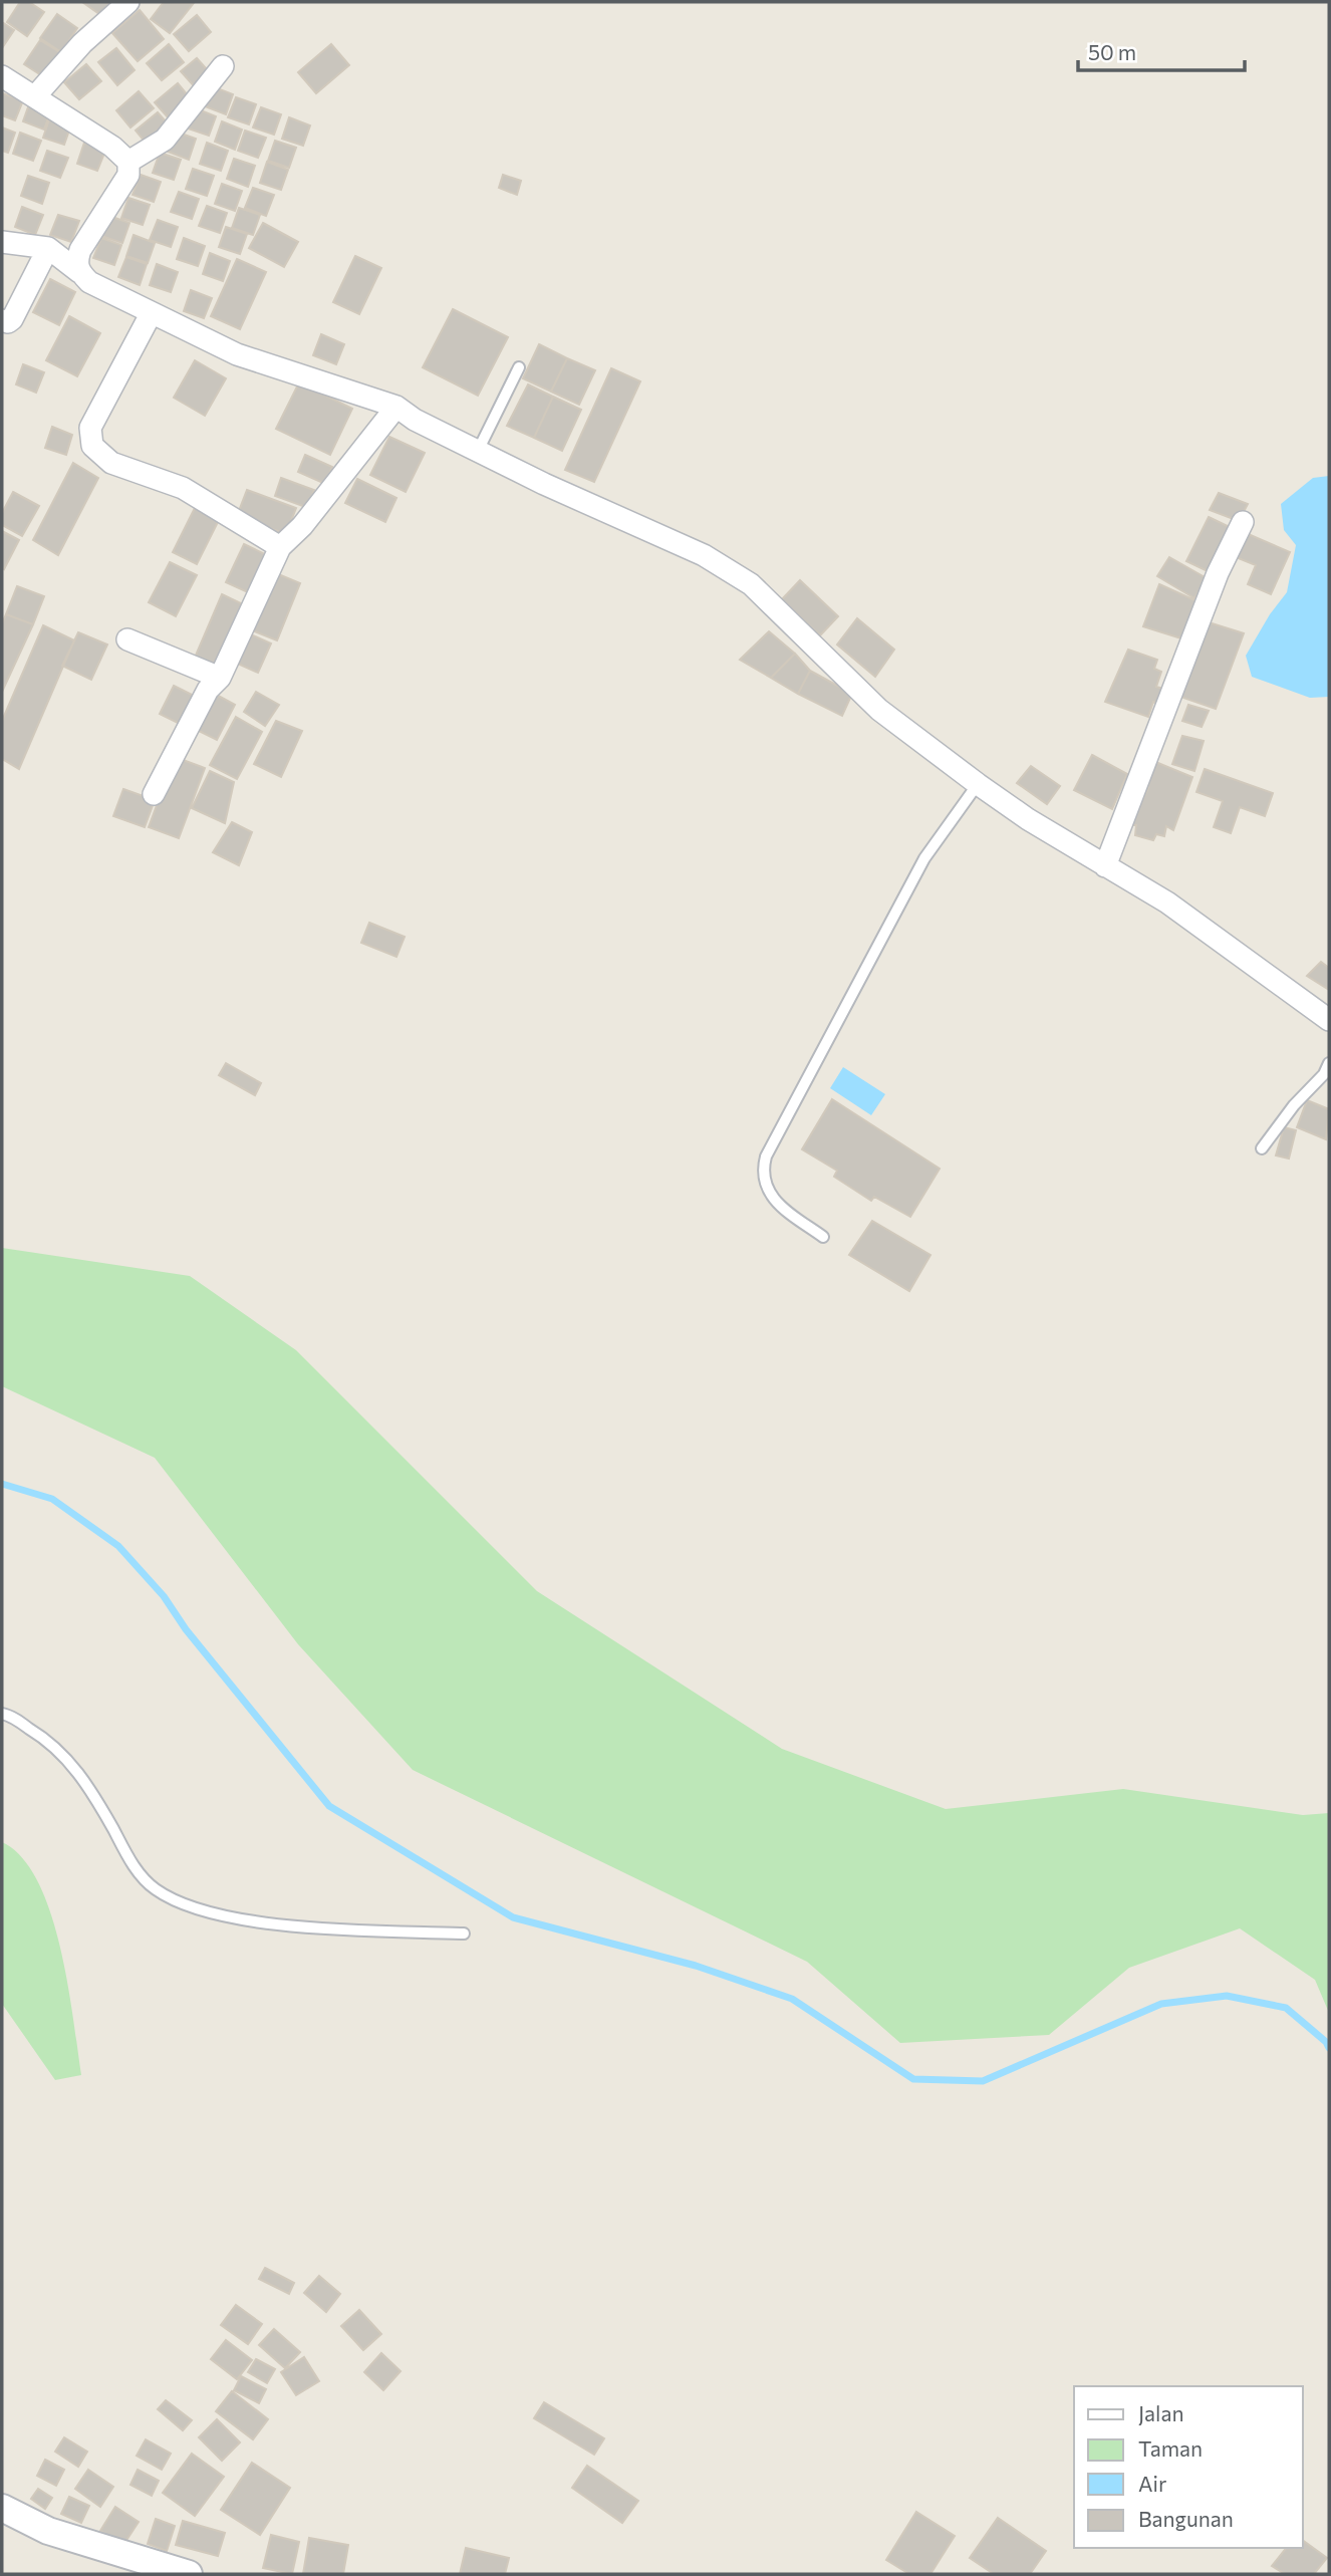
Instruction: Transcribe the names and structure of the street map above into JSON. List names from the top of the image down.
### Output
{
  "legend": [
    "Jalan",
    "Taman",
    "Air",
    "Bangunan"
  ],
  "scale_bar": "50 m"
}
